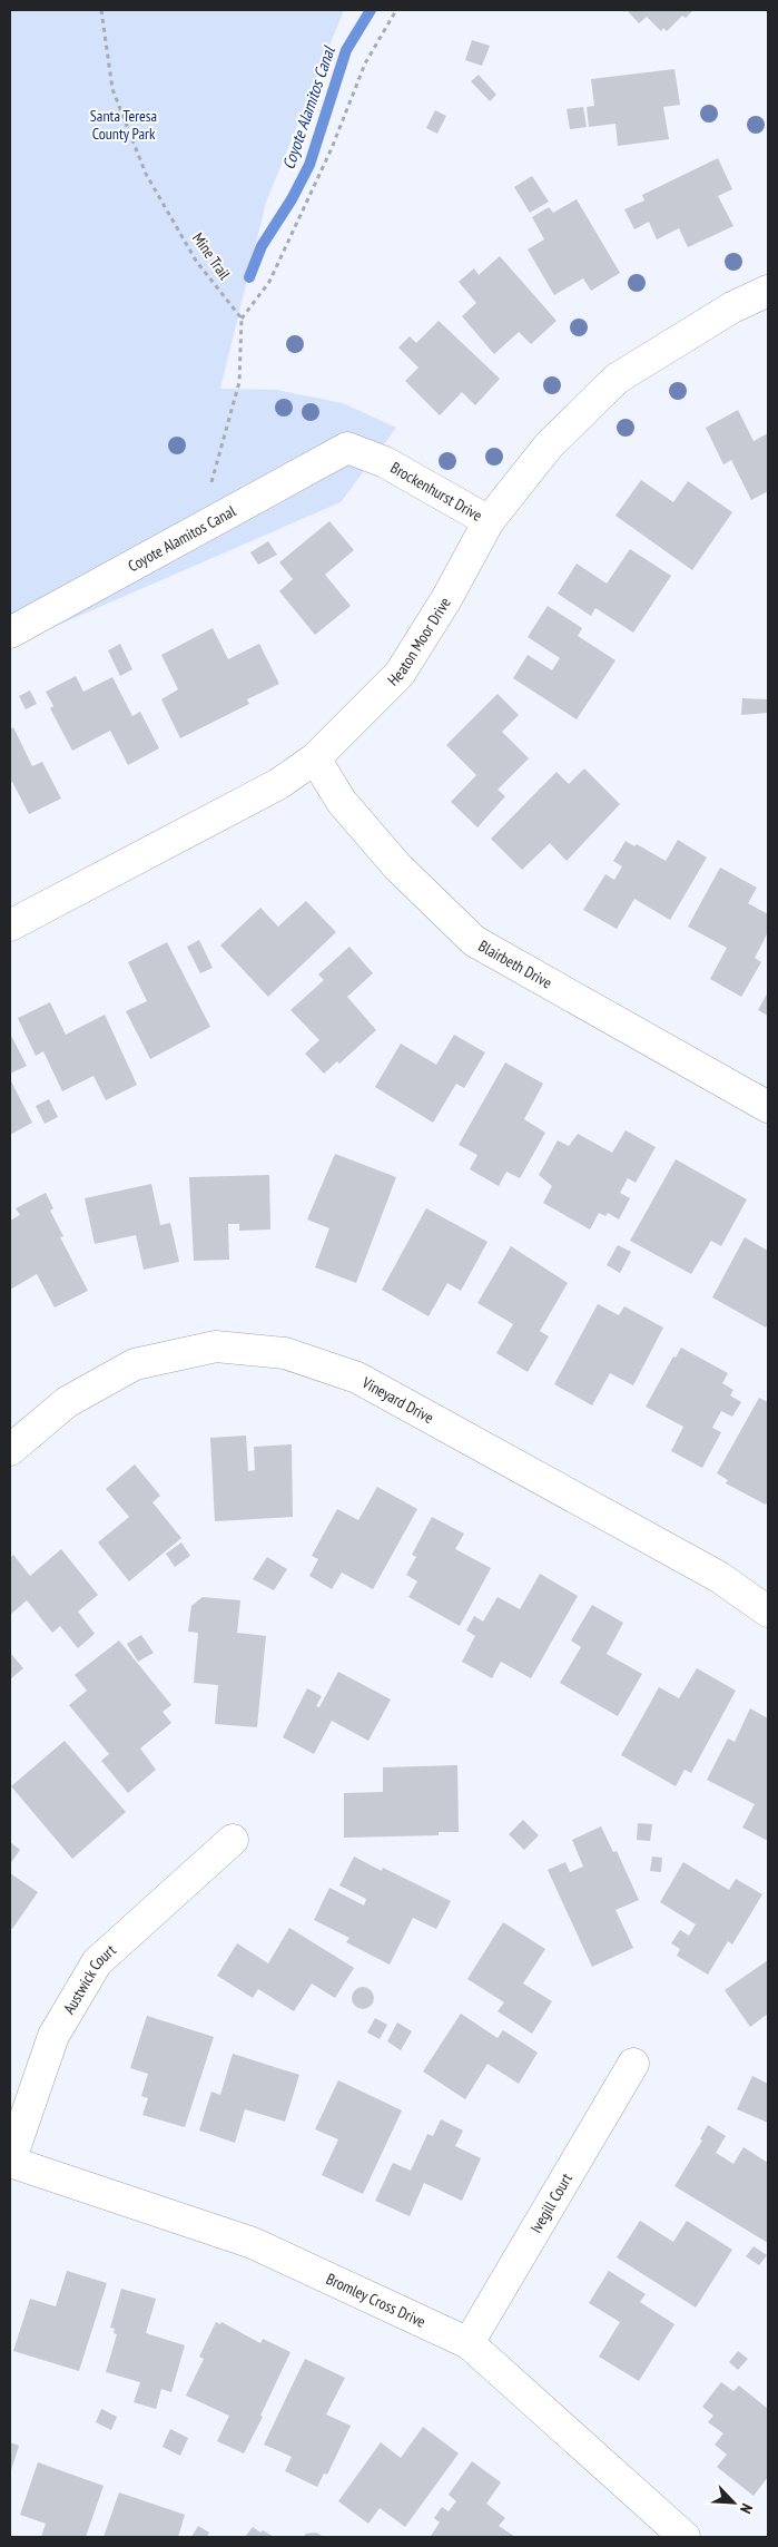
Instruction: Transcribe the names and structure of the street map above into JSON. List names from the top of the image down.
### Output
{
  "streets": {
    "street": [
      "Brockenhurst Drive",
      "Coyote Alamitos Canal",
      "Heaton Moor Drive",
      "Blairbeth Drive",
      "Vineyard Drive",
      "Austwick Court",
      "Ivegill Court",
      "Bromley Cross Drive"
    ],
    "path": ["Mine Trail"]
  },
  "crossings": [
    ["Brockenhurst Drive", "Coyote Alamitos Canal"],
    ["Brockenhurst Drive", "Heaton Moor Drive"],
    ["Heaton Moor Drive", "Blairbeth Drive"],
    ["Austwick Court", "Bromley Cross Drive"],
    ["Ivegill Court", "Bromley Cross Drive"]
  ],
  "water": ["Coyote Alamitos Canal"],
  "parks": ["Santa Teresa County Park"],
  "north": "bottom right"
}
